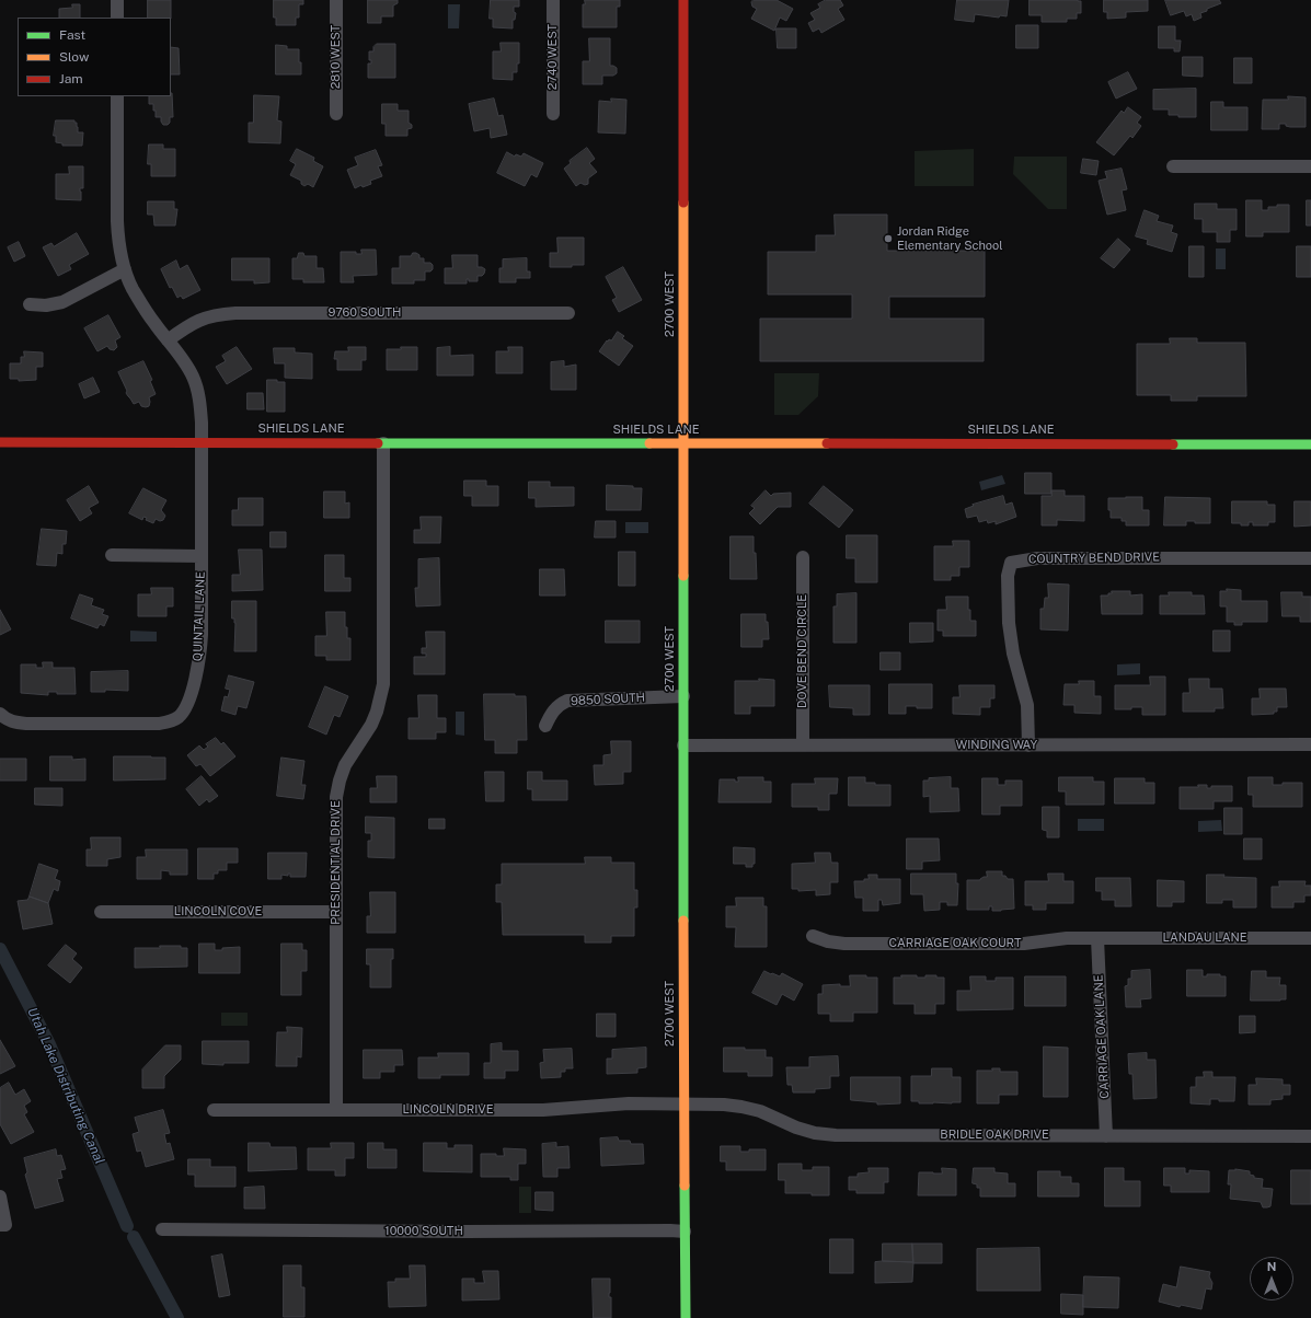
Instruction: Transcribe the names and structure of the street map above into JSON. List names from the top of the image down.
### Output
{
  "streets": {
    "main road": ["2700 WEST", "SHIELDS LANE"],
    "street": [
      "2810 WEST",
      "2740 WEST",
      "9760 SOUTH",
      "COUNTRY BEND DRIVE",
      "QUINTAIL LANE",
      "DOVE BEND CIRCLE",
      "9850 SOUTH",
      "WINDING WAY",
      "PRESIDENTIAL DRIVE",
      "LINCOLN COVE",
      "LANDAU LANE",
      "CARRIAGE OAK COURT",
      "CARRIAGE OAK LANE",
      "LINCOLN DRIVE",
      "BRIDLE OAK DRIVE",
      "10000 SOUTH"
    ]
  },
  "crossings": [
    ["2700 WEST", "SHIELDS LANE"],
    ["2700 WEST", "9850 SOUTH"],
    ["2700 WEST", "WINDING WAY"],
    ["2700 WEST", "LINCOLN DRIVE"],
    ["2700 WEST", "BRIDLE OAK DRIVE"],
    ["2700 WEST", "10000 SOUTH"],
    ["9760 SOUTH", "QUINTAIL LANE"],
    ["SHIELDS LANE", "QUINTAIL LANE"],
    ["SHIELDS LANE", "PRESIDENTIAL DRIVE"],
    ["COUNTRY BEND DRIVE", "WINDING WAY"],
    ["DOVE BEND CIRCLE", "WINDING WAY"],
    ["PRESIDENTIAL DRIVE", "LINCOLN COVE"],
    ["PRESIDENTIAL DRIVE", "LINCOLN DRIVE"],
    ["LANDAU LANE", "CARRIAGE OAK COURT"],
    ["LANDAU LANE", "CARRIAGE OAK LANE"],
    ["CARRIAGE OAK COURT", "CARRIAGE OAK LANE"],
    ["CARRIAGE OAK LANE", "BRIDLE OAK DRIVE"],
    ["LINCOLN DRIVE", "BRIDLE OAK DRIVE"]
  ],
  "water": ["Utah Lake Distributing Canal"],
  "places": ["Jordan Ridge Elementary School"],
  "legend": ["Fast", "Slow", "Jam"],
  "north": "top"
}
